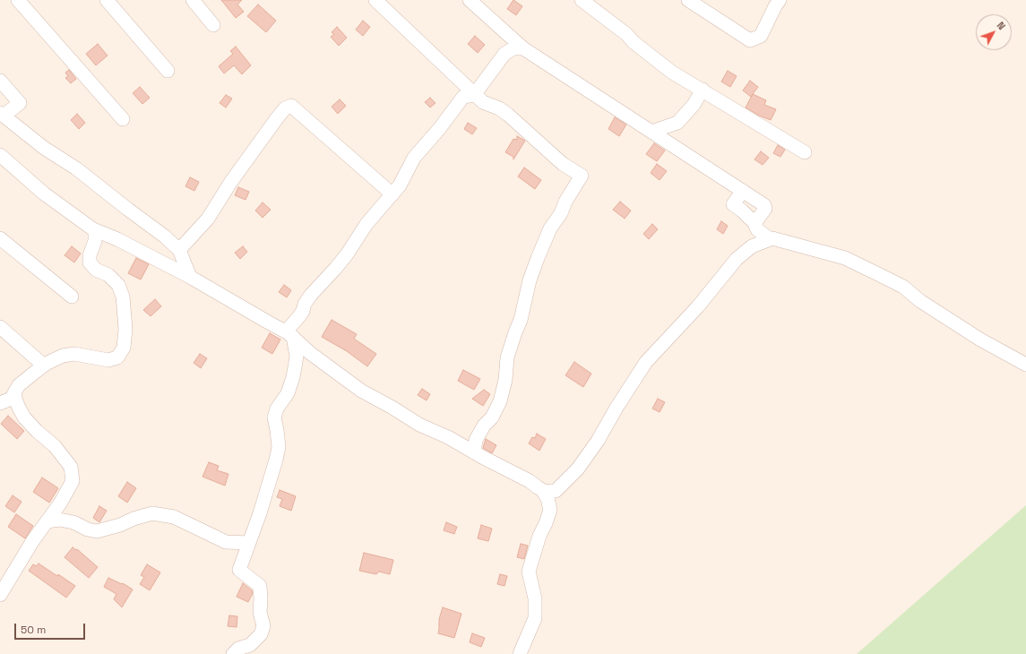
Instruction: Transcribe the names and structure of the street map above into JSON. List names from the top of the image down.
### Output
{
  "scale_bar": "50 m",
  "north": "top right"
}
